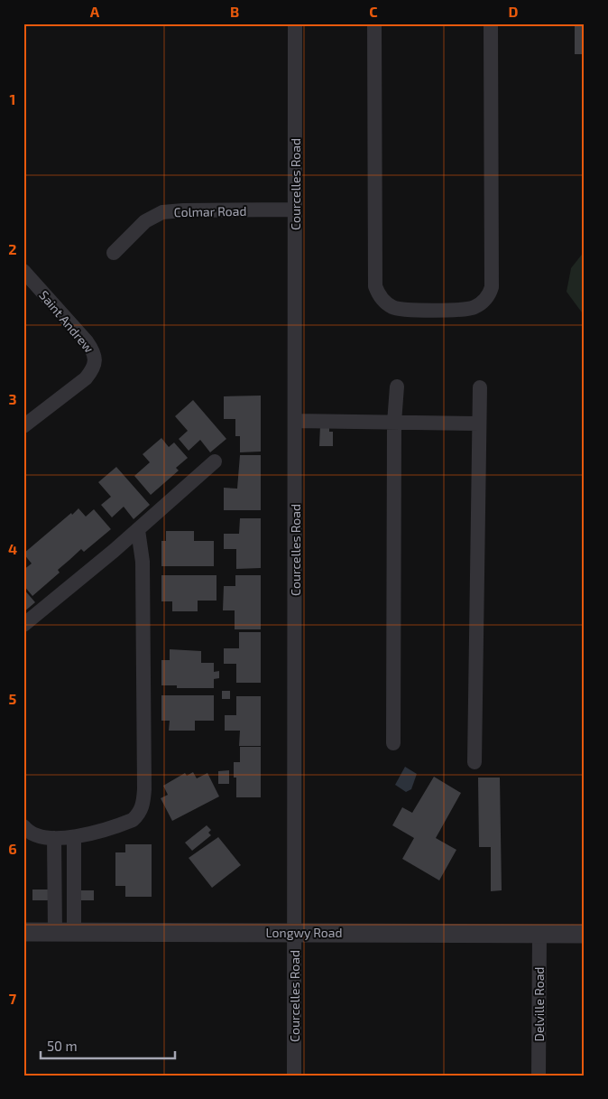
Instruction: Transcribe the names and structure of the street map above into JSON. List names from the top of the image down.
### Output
{
  "streets": {
    "street": [
      "Courcelles Road",
      "Colmar Road",
      "Saint Andrew",
      "Longwy Road",
      "Delville Road"
    ]
  },
  "crossings": [
    ["Courcelles Road", "Colmar Road"],
    ["Courcelles Road", "Longwy Road"],
    ["Longwy Road", "Delville Road"]
  ],
  "scale_bar": "50 m",
  "grid": {
    "columns": [
      "A",
      "B",
      "C",
      "D"
    ],
    "rows": [
      "1",
      "2",
      "3",
      "4",
      "5",
      "6",
      "7"
    ]
  }
}
